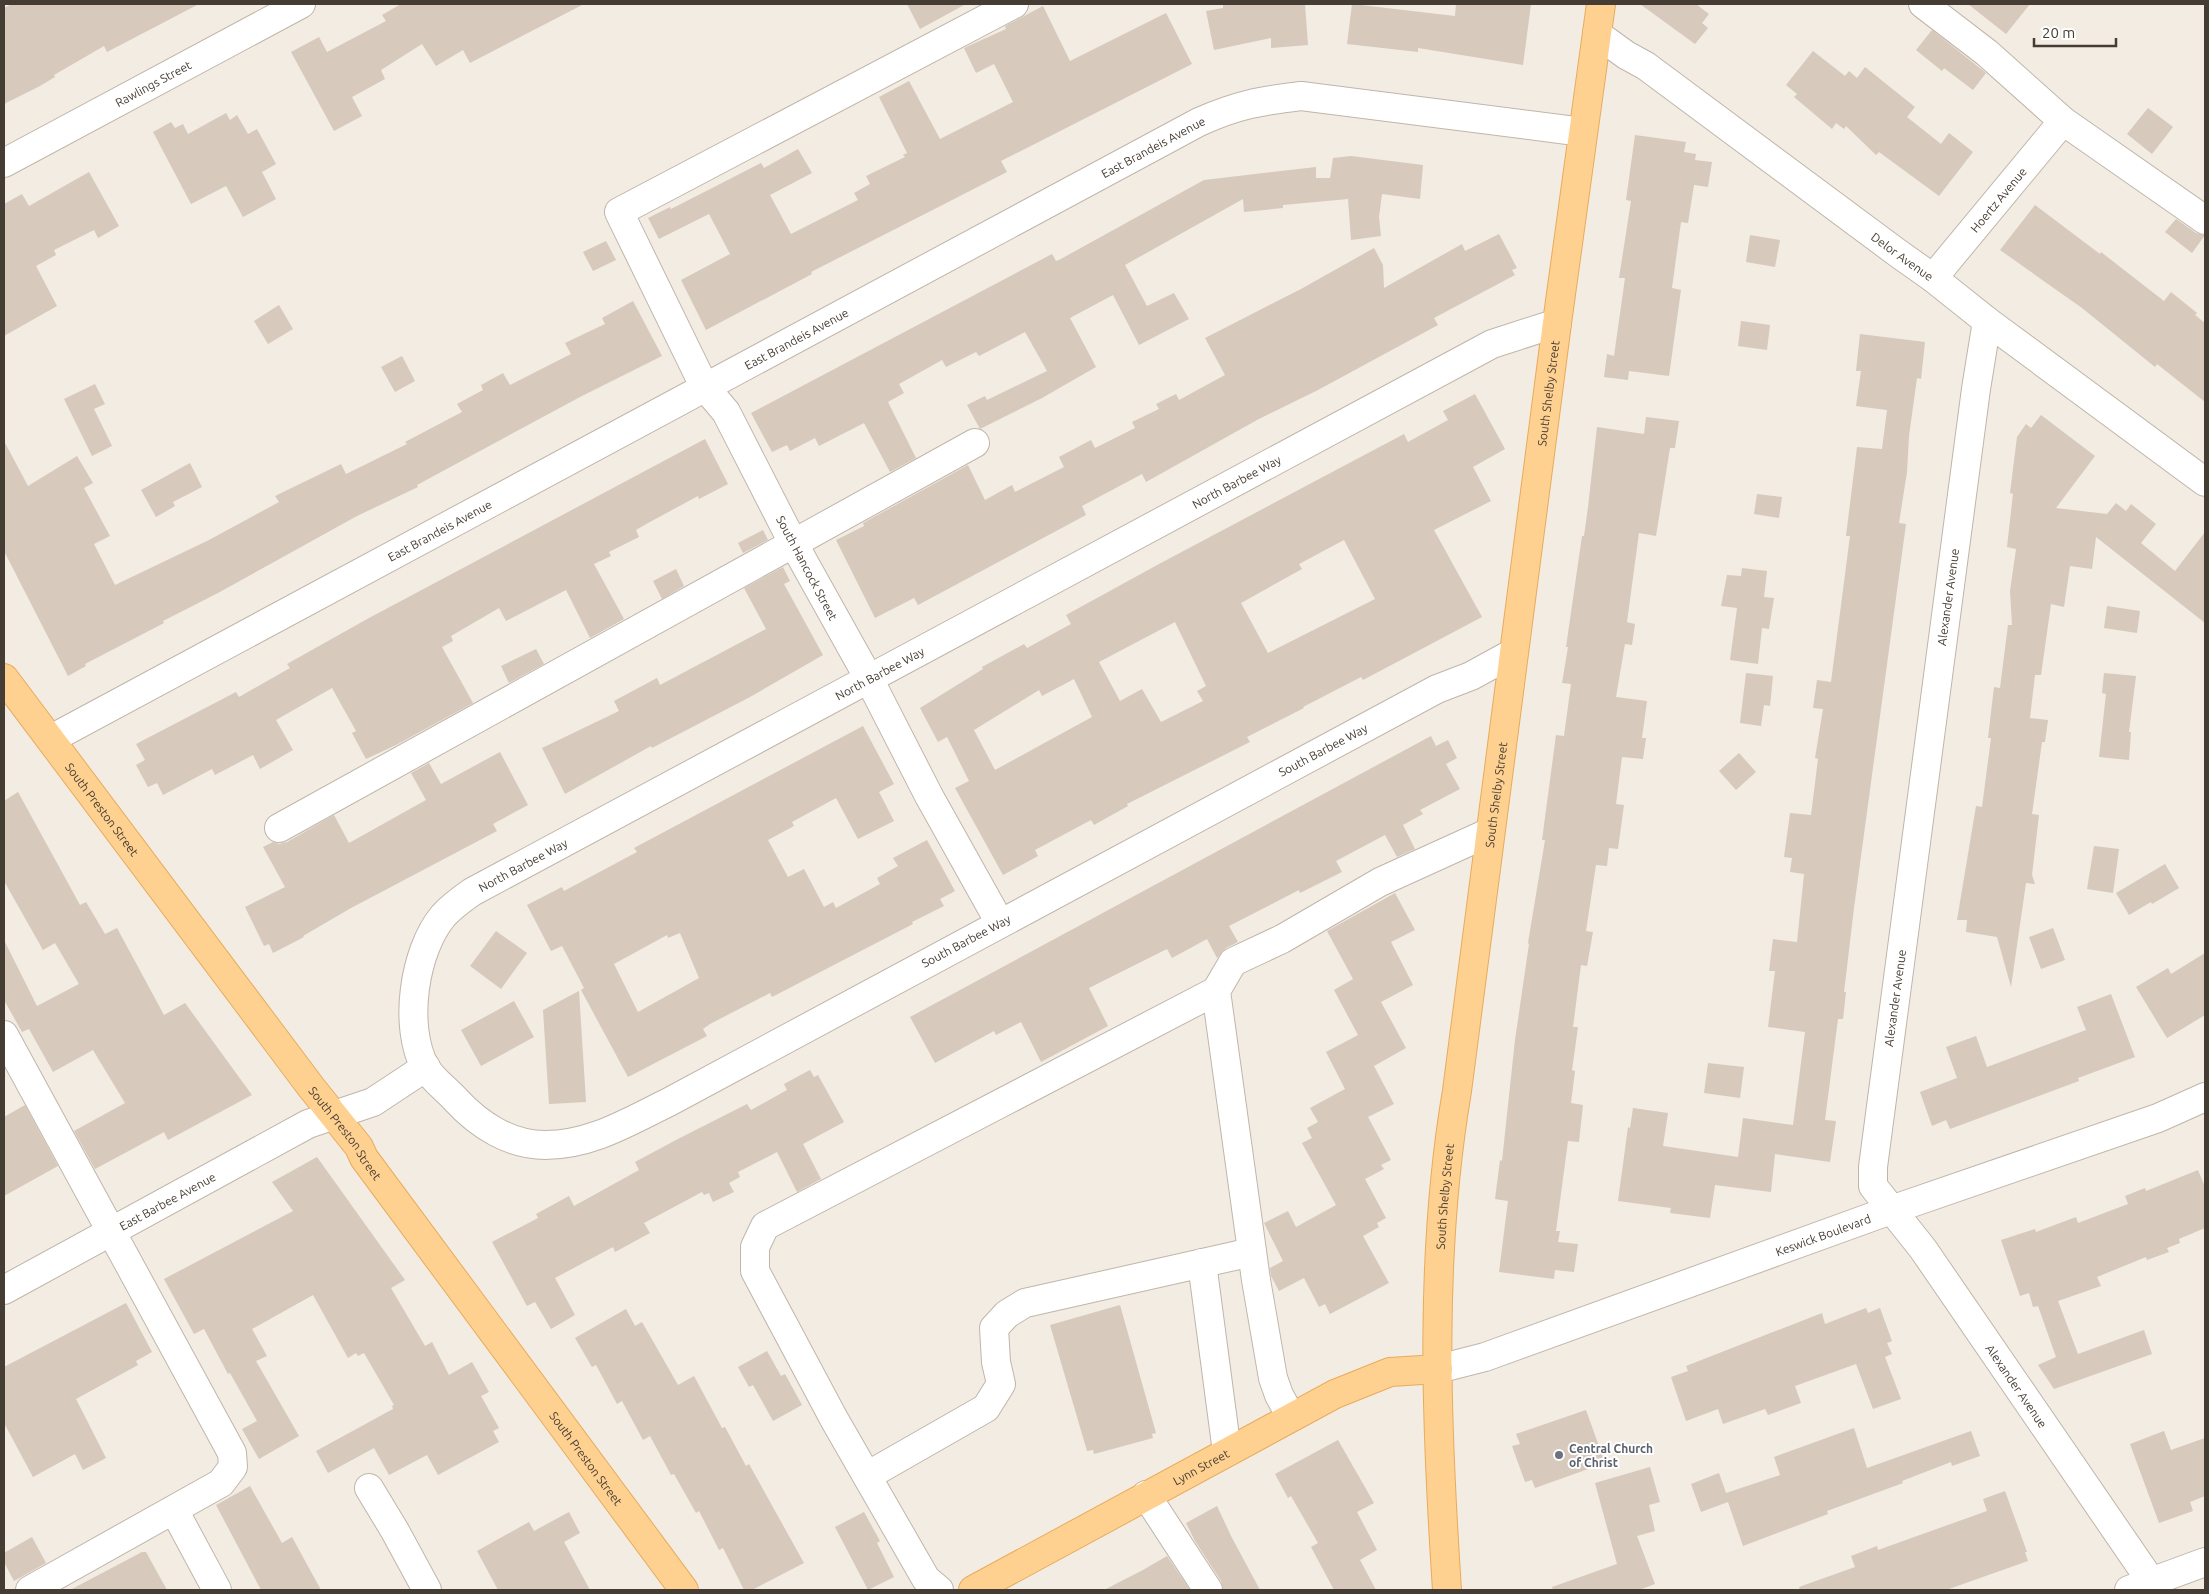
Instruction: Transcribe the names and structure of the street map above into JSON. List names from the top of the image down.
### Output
{
  "streets": {
    "main road": ["South Shelby Street", "South Preston Street", "Lynn Street"],
    "street": [
      "Rawlings Street",
      "East Brandeis Avenue",
      "Hoertz Avenue",
      "Delor Avenue",
      "North Barbee Way",
      "South Hancock Street",
      "Alexander Avenue",
      "South Barbee Way",
      "East Barbee Avenue",
      "Keswick Boulevard"
    ]
  },
  "crossings": [
    ["East Brandeis Avenue", "South Shelby Street"],
    ["East Brandeis Avenue", "South Hancock Street"],
    ["East Brandeis Avenue", "South Preston Street"],
    ["Hoertz Avenue", "Delor Avenue"],
    ["Delor Avenue", "South Shelby Street"],
    ["Delor Avenue", "Alexander Avenue"],
    ["South Shelby Street", "North Barbee Way"],
    ["South Shelby Street", "South Barbee Way"],
    ["South Shelby Street", "Keswick Boulevard"],
    ["South Shelby Street", "Lynn Street"],
    ["North Barbee Way", "South Hancock Street"],
    ["North Barbee Way", "South Barbee Way"],
    ["South Hancock Street", "South Barbee Way"],
    ["Alexander Avenue", "Keswick Boulevard"],
    ["South Preston Street", "East Barbee Avenue"],
    ["Keswick Boulevard", "Lynn Street"]
  ],
  "places": ["Central Church of Christ"],
  "scale_bar": "20 m"
}
